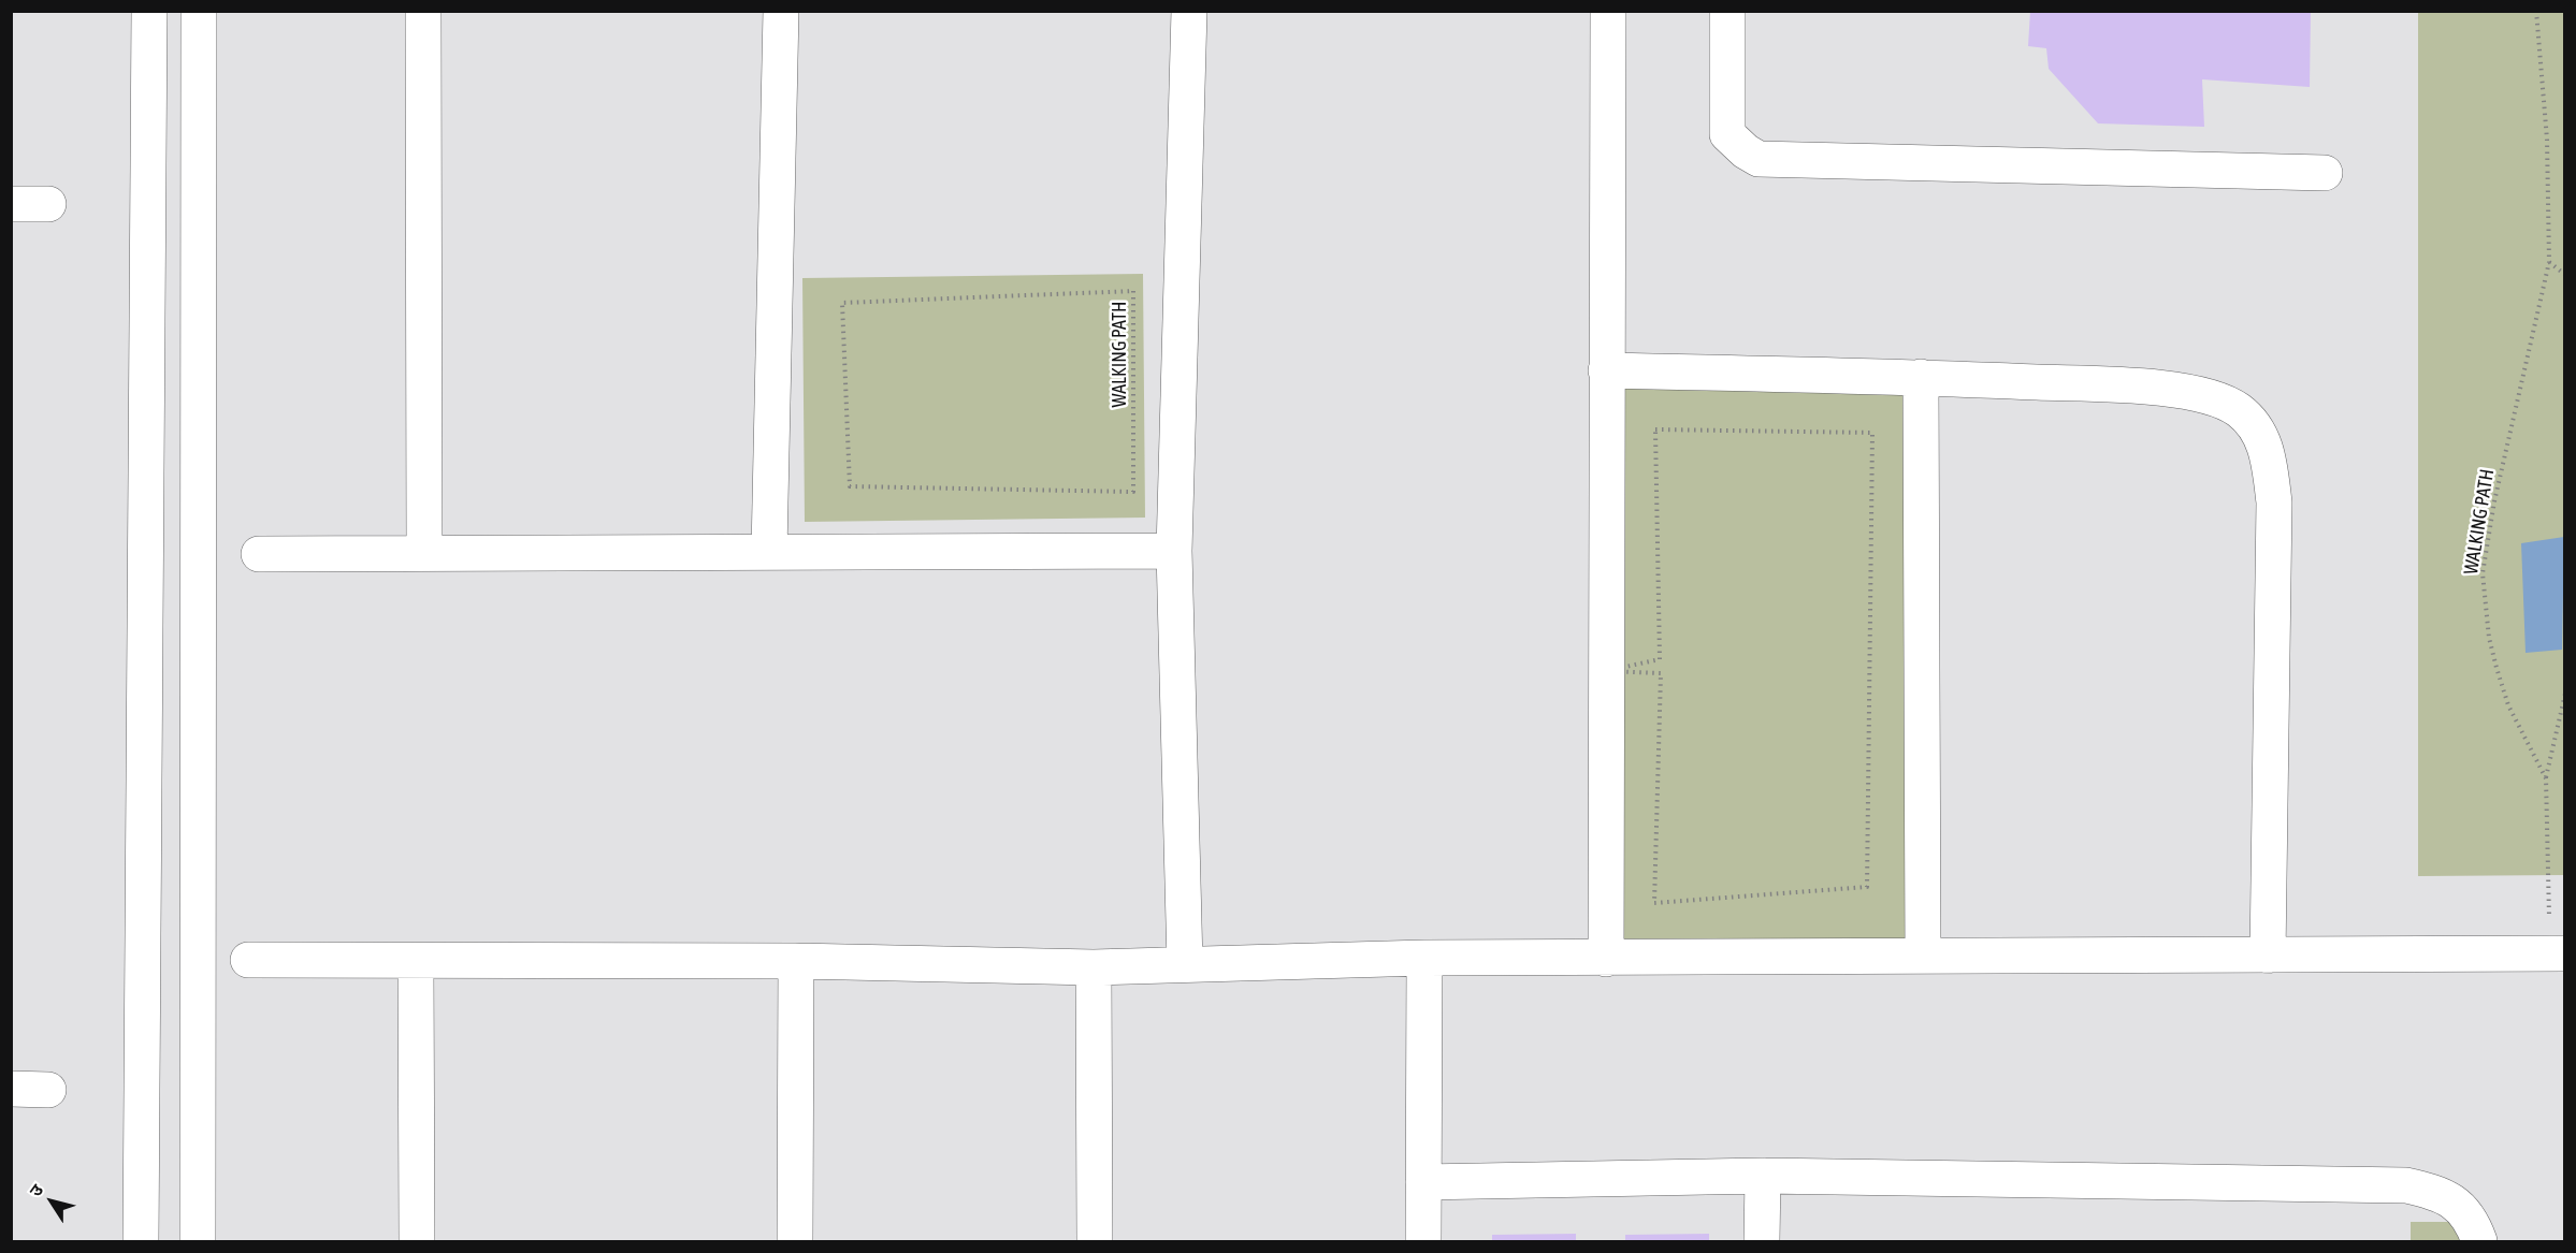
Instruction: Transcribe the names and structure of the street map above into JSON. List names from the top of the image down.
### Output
{
  "streets": {
    "path": ["WALKING PATH"]
  },
  "north": "top left"
}
